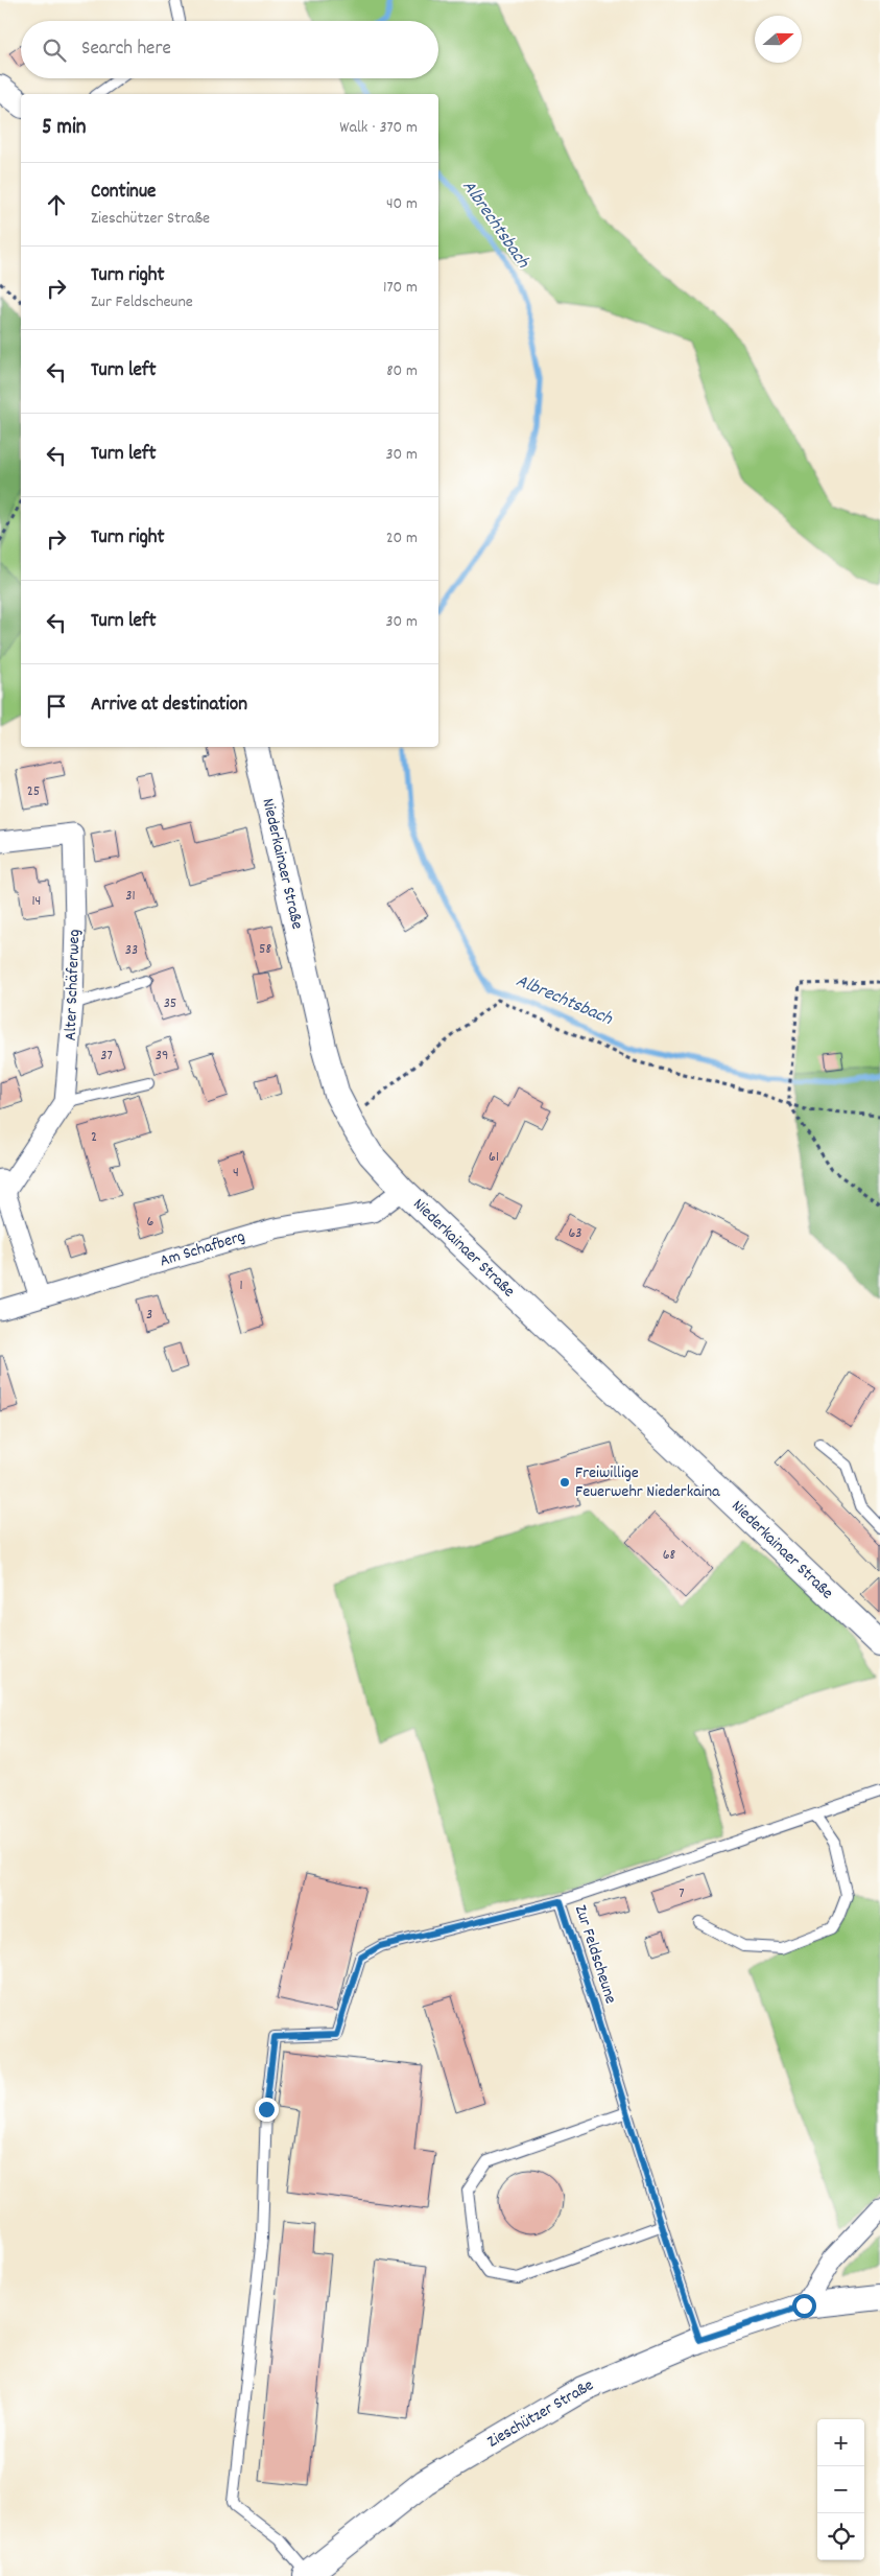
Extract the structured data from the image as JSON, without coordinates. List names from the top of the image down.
{
  "streets": {
    "street": [
      "Niederkainaer Straße",
      "Alter Schäferweg",
      "Am Schafberg",
      "Zieschützer Straße"
    ],
    "lane": ["Zur Feldscheune"]
  },
  "crossings": [
    ["Niederkainaer Straße", "Am Schafberg"],
    ["Alter Schäferweg", "Am Schafberg"],
    ["Zur Feldscheune", "Zieschützer Straße"]
  ],
  "water": ["Albrechtsbach"],
  "places": ["Freiwillige Feuerwehr Niederkaina"],
  "house_numbers": [
    "25",
    "31",
    "14",
    "58",
    "33",
    "35",
    "37",
    "39",
    "2",
    "61",
    "4",
    "6",
    "63",
    "1",
    "3",
    "68",
    "7"
  ],
  "north": "right",
  "page": {
    "search": "Search here",
    "heading": ["5 min", "Walk · 370 m"],
    "list": [
      ["Continue", "Zieschützer Straße", "40 m"],
      ["Turn right", "Zur Feldscheune", "170 m"],
      ["Turn left", "80 m"],
      ["Turn left", "30 m"],
      ["Turn right", "20 m"],
      ["Turn left", "30 m"],
      "Arrive at destination"
    ],
    "map_buttons": ["+", "−"]
  }
}
